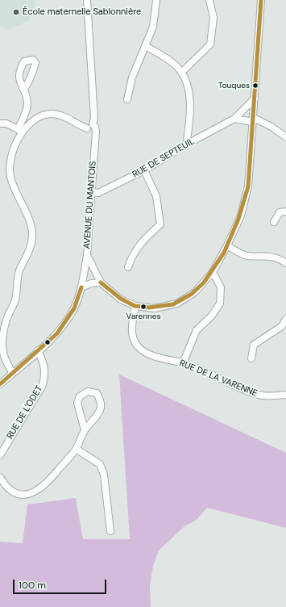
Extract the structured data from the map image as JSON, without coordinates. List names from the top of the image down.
{
  "streets": {
    "street": [
      "RUE DE SEPTEUIL",
      "AVENUE DU MANTOIS",
      "RUE DE LA VARENNE",
      "RUE DE L'ODET"
    ]
  },
  "crossings": [
    ["RUE DE SEPTEUIL", "AVENUE DU MANTOIS"],
    ["AVENUE DU MANTOIS", "RUE DE LA VARENNE"]
  ],
  "places": ["École maternelle Sablonnière", "Touques", "Varennes"],
  "scale_bar": "100 m"
}
